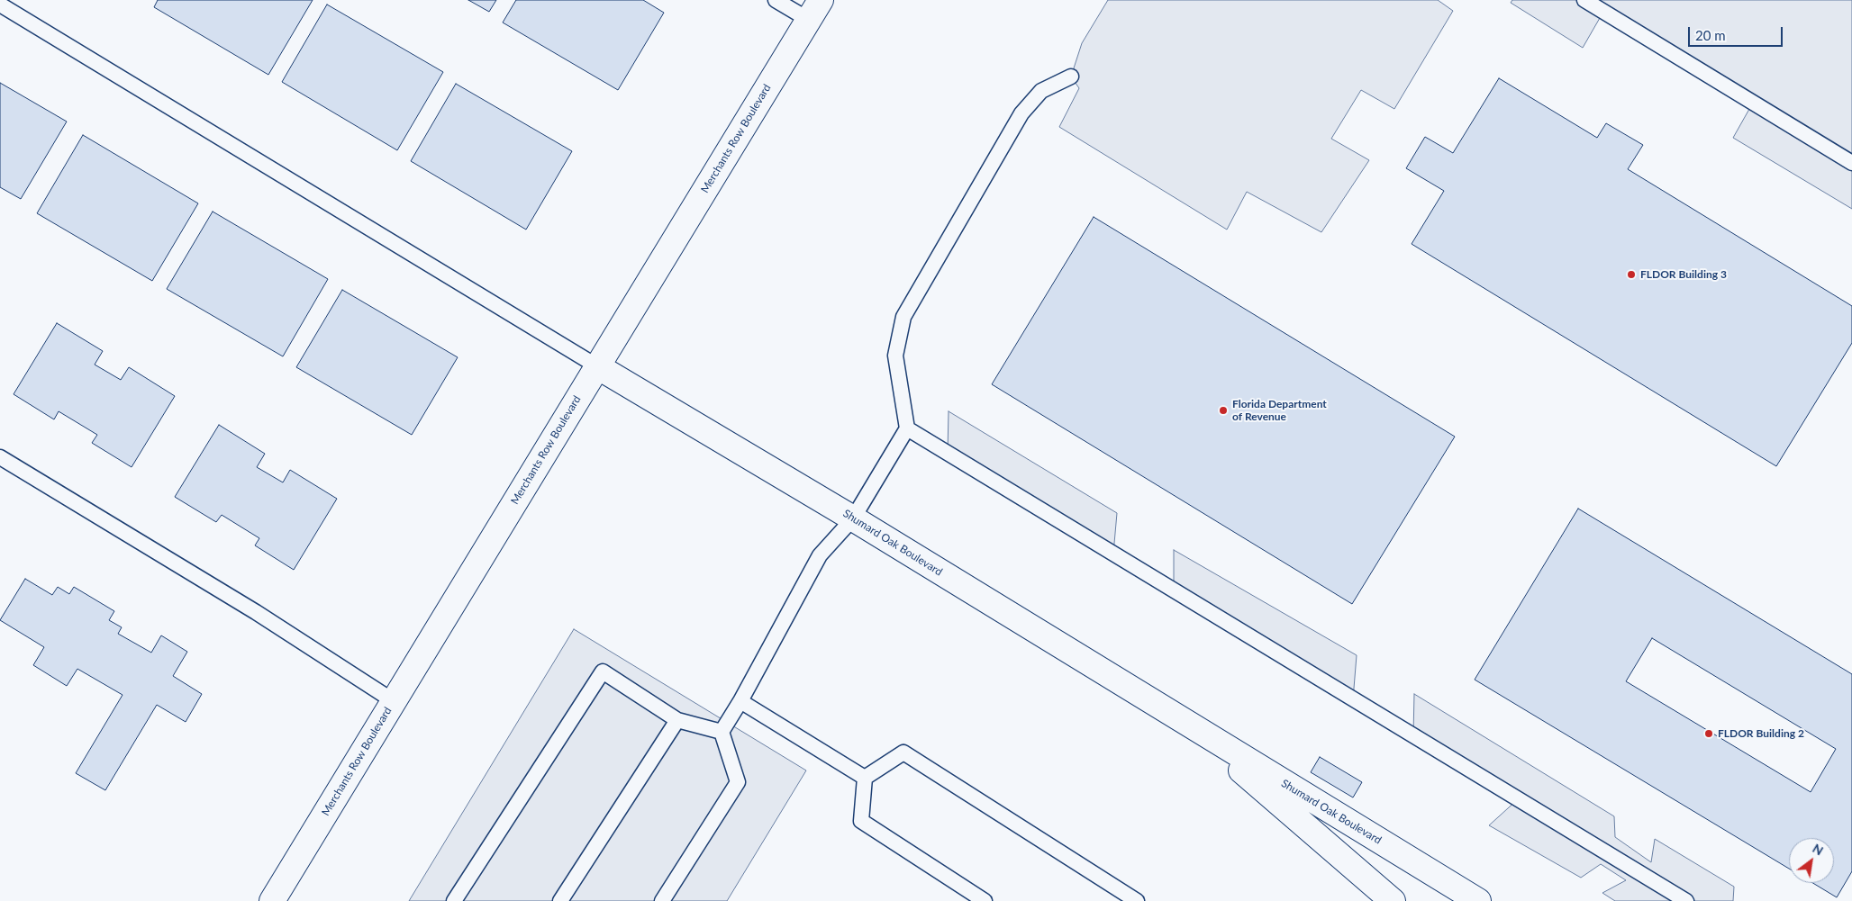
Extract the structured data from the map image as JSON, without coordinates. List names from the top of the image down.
{
  "streets": {
    "street": ["Merchants Row Boulevard", "Shumard Oak Boulevard"]
  },
  "crossings": [
    ["Merchants Row Boulevard", "Shumard Oak Boulevard"]
  ],
  "places": ["FLDOR Building 3", "Florida Department of Revenue", "FLDOR Building 2"],
  "scale_bar": "20 m",
  "north": "top right"
}
